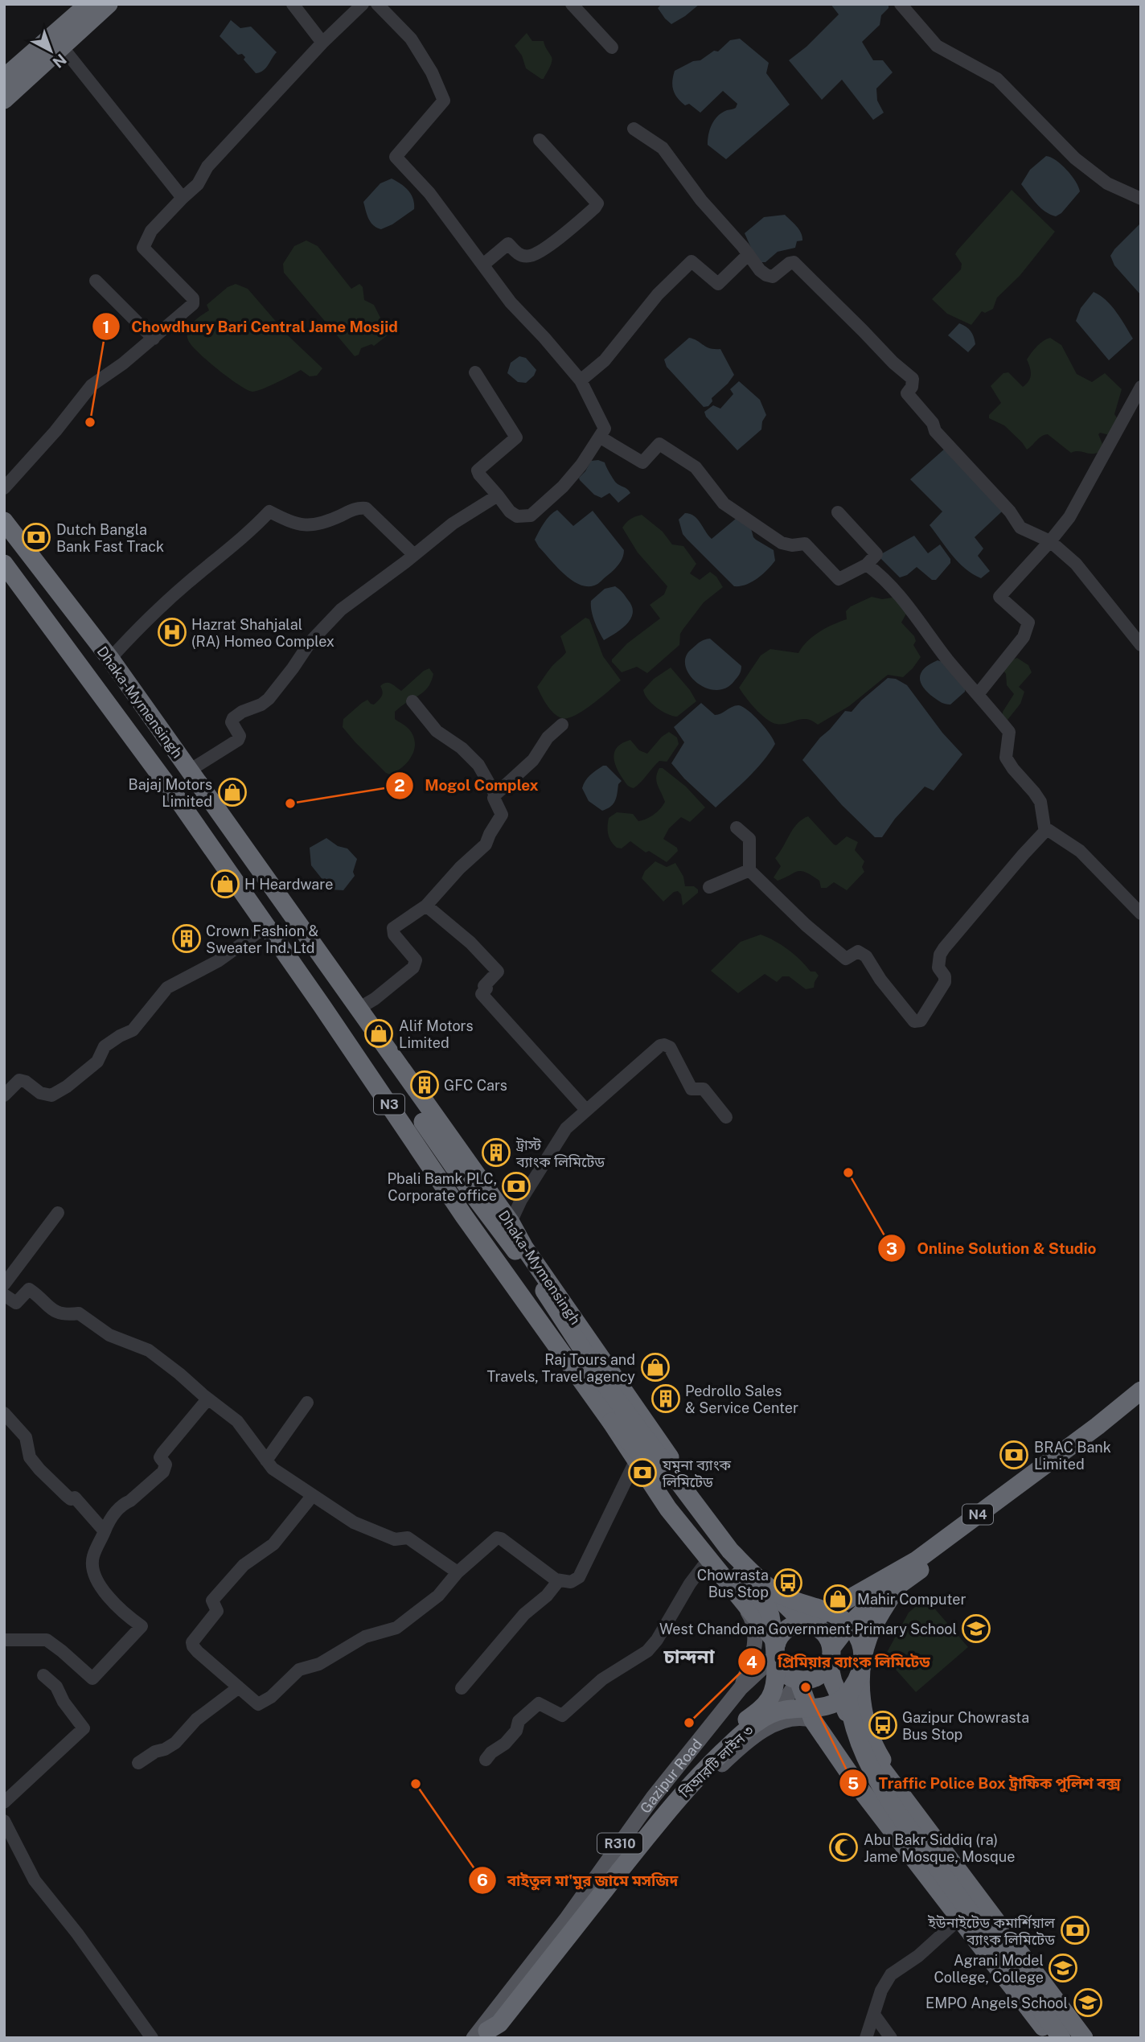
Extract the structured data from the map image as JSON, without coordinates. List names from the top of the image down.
{
  "streets": {
    "highway": [
      "Dhaka-Mymensingh",
      "N3",
      "N4",
      "বিআরটি লাইন ৩"
    ],
    "main road": ["Gazipur Road", "R310"]
  },
  "crossings": [
    ["Dhaka-Mymensingh", "N3"],
    ["Dhaka-Mymensingh", "N4"],
    ["Dhaka-Mymensingh", "বিআরটি লাইন ৩"],
    ["Dhaka-Mymensingh", "Gazipur Road"],
    ["N3", "N4"],
    ["N3", "Gazipur Road"],
    ["N4", "Gazipur Road"],
    ["বিআরটি লাইন ৩", "Gazipur Road"]
  ],
  "districts": ["চান্দনা"],
  "places": {
    "other": [
      "Chowdhury Bari Central Jame Mosjid",
      "Mogol Complex",
      "Online Solution & Studio",
      "Traffic Police Box ট্রাফিক পুলিশ বক্স",
      "প্রিমিয়ার ব্যাংক লিমিটেড",
      "বাইতুল মা'মুর জামে মসজিদ"
    ],
    "bank": [
      "Dutch Bangla Bank Fast Track",
      "Pbali Bamk PLC, Corporate office",
      "BRAC Bank Limited",
      "যমুনা ব্যাংক লিমিটেড",
      "ইউনাইটেড কমার্শিয়াল ব্যাংক লিমিটেড"
    ],
    "hospital": ["Hazrat Shahjalal (RA) Homeo Complex"],
    "shop": [
      "Bajaj Motors Limited",
      "H Heardware",
      "Alif Motors Limited",
      "Raj Tours and Travels, Travel agency",
      "Mahir Computer"
    ],
    "building": [
      "Crown Fashion & Sweater Ind. Ltd",
      "GFC Cars",
      "ট্রাস্ট ব্যাংক লিমিটেড",
      "Pedrollo Sales & Service Center"
    ],
    "bus stop": ["Chowrasta Bus Stop", "Gazipur Chowrasta Bus Stop"],
    "school or university": ["West Chandona Government Primary School", "Agrani Model College, College", "EMPO Angels School"],
    "mosque": ["Abu Bakr Siddiq (ra) Jame Mosque, Mosque"]
  },
  "north": "bottom right"
}
